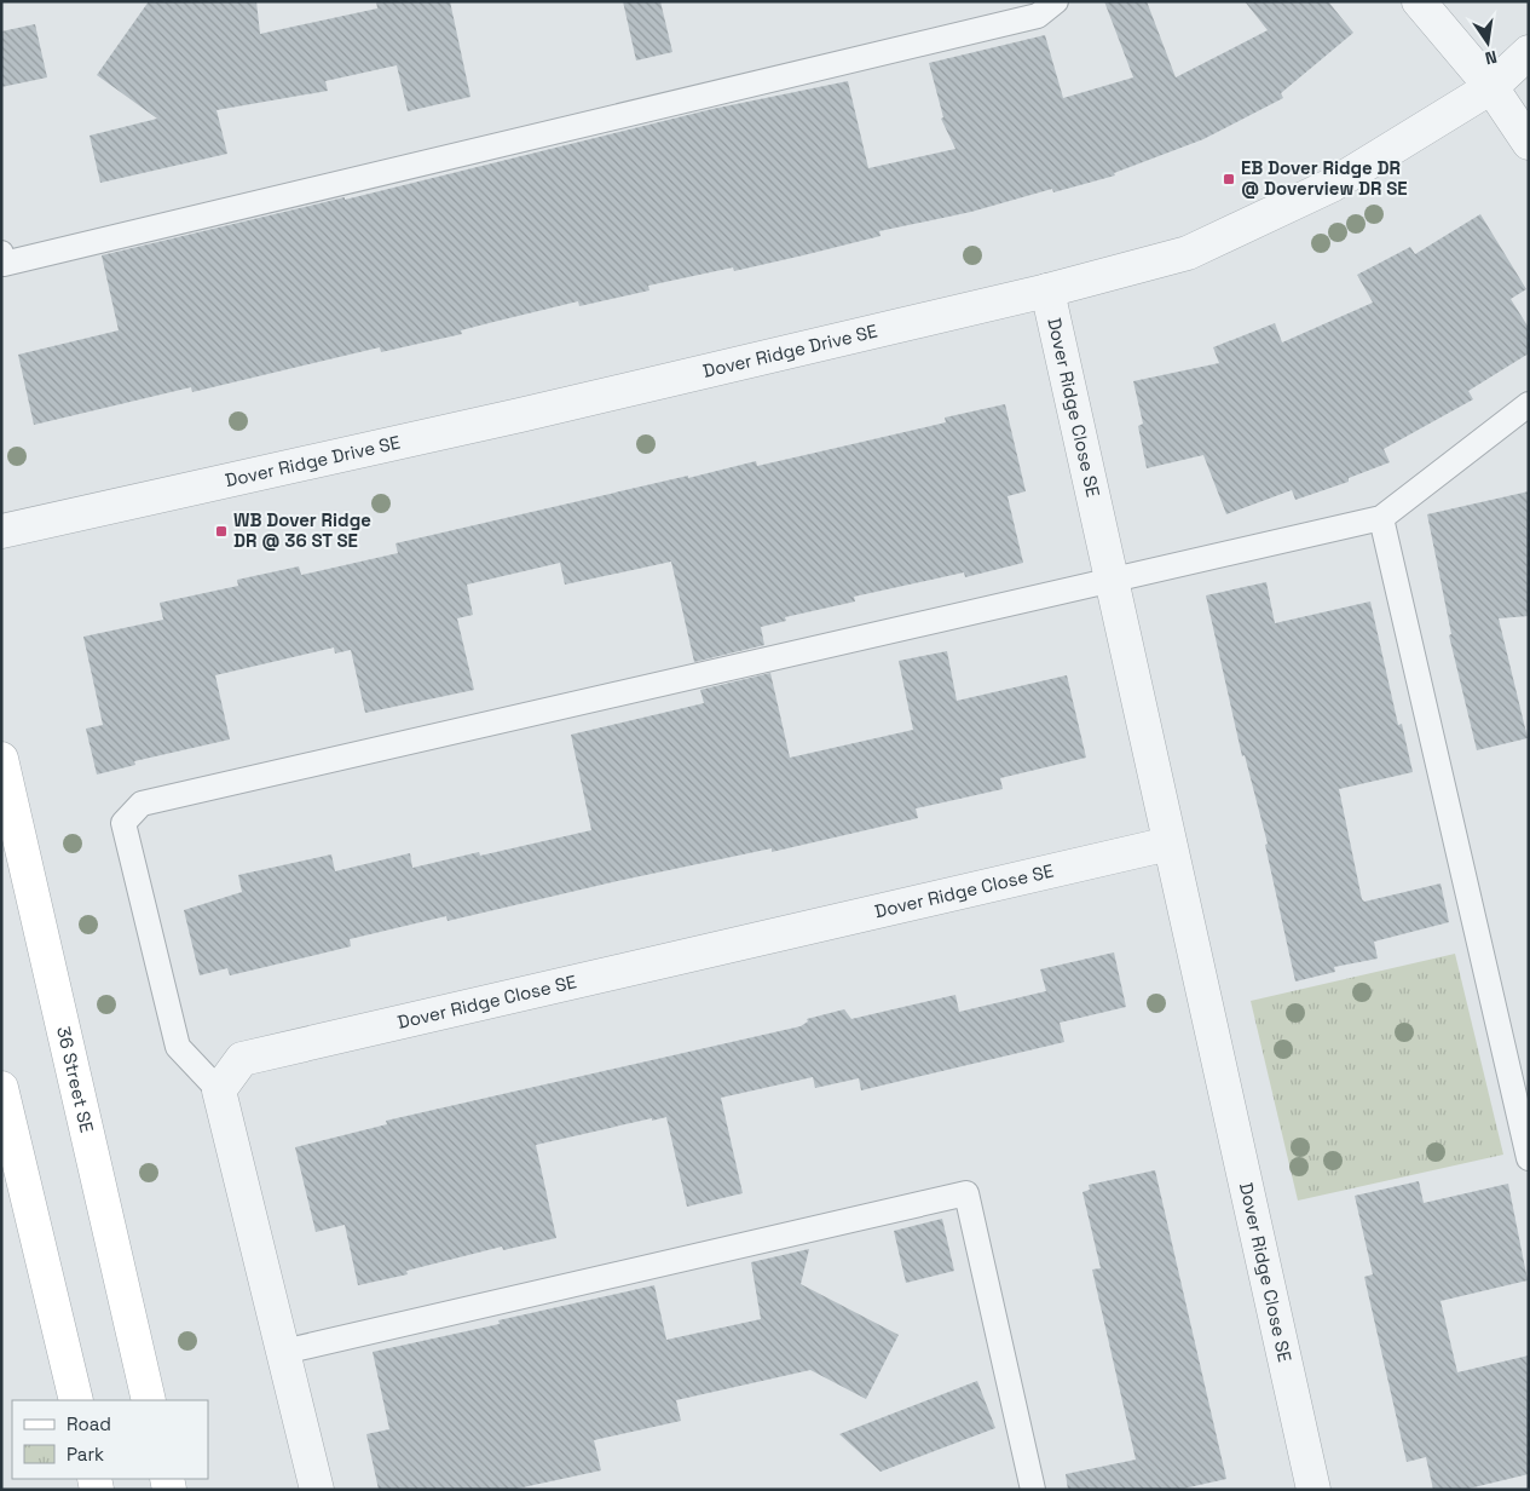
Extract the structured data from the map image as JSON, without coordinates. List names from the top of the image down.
{
  "streets": {
    "main road": ["36 Street SE"],
    "street": ["Dover Ridge Drive SE", "Dover Ridge Close SE"]
  },
  "crossings": [
    ["Dover Ridge Drive SE", "Dover Ridge Close SE"]
  ],
  "places": {
    "transit": ["EB Dover Ridge DR @ Doverview DR SE", "WB Dover Ridge DR @ 36 ST SE"]
  },
  "legend": ["Road", "Park"],
  "north": "bottom"
}
